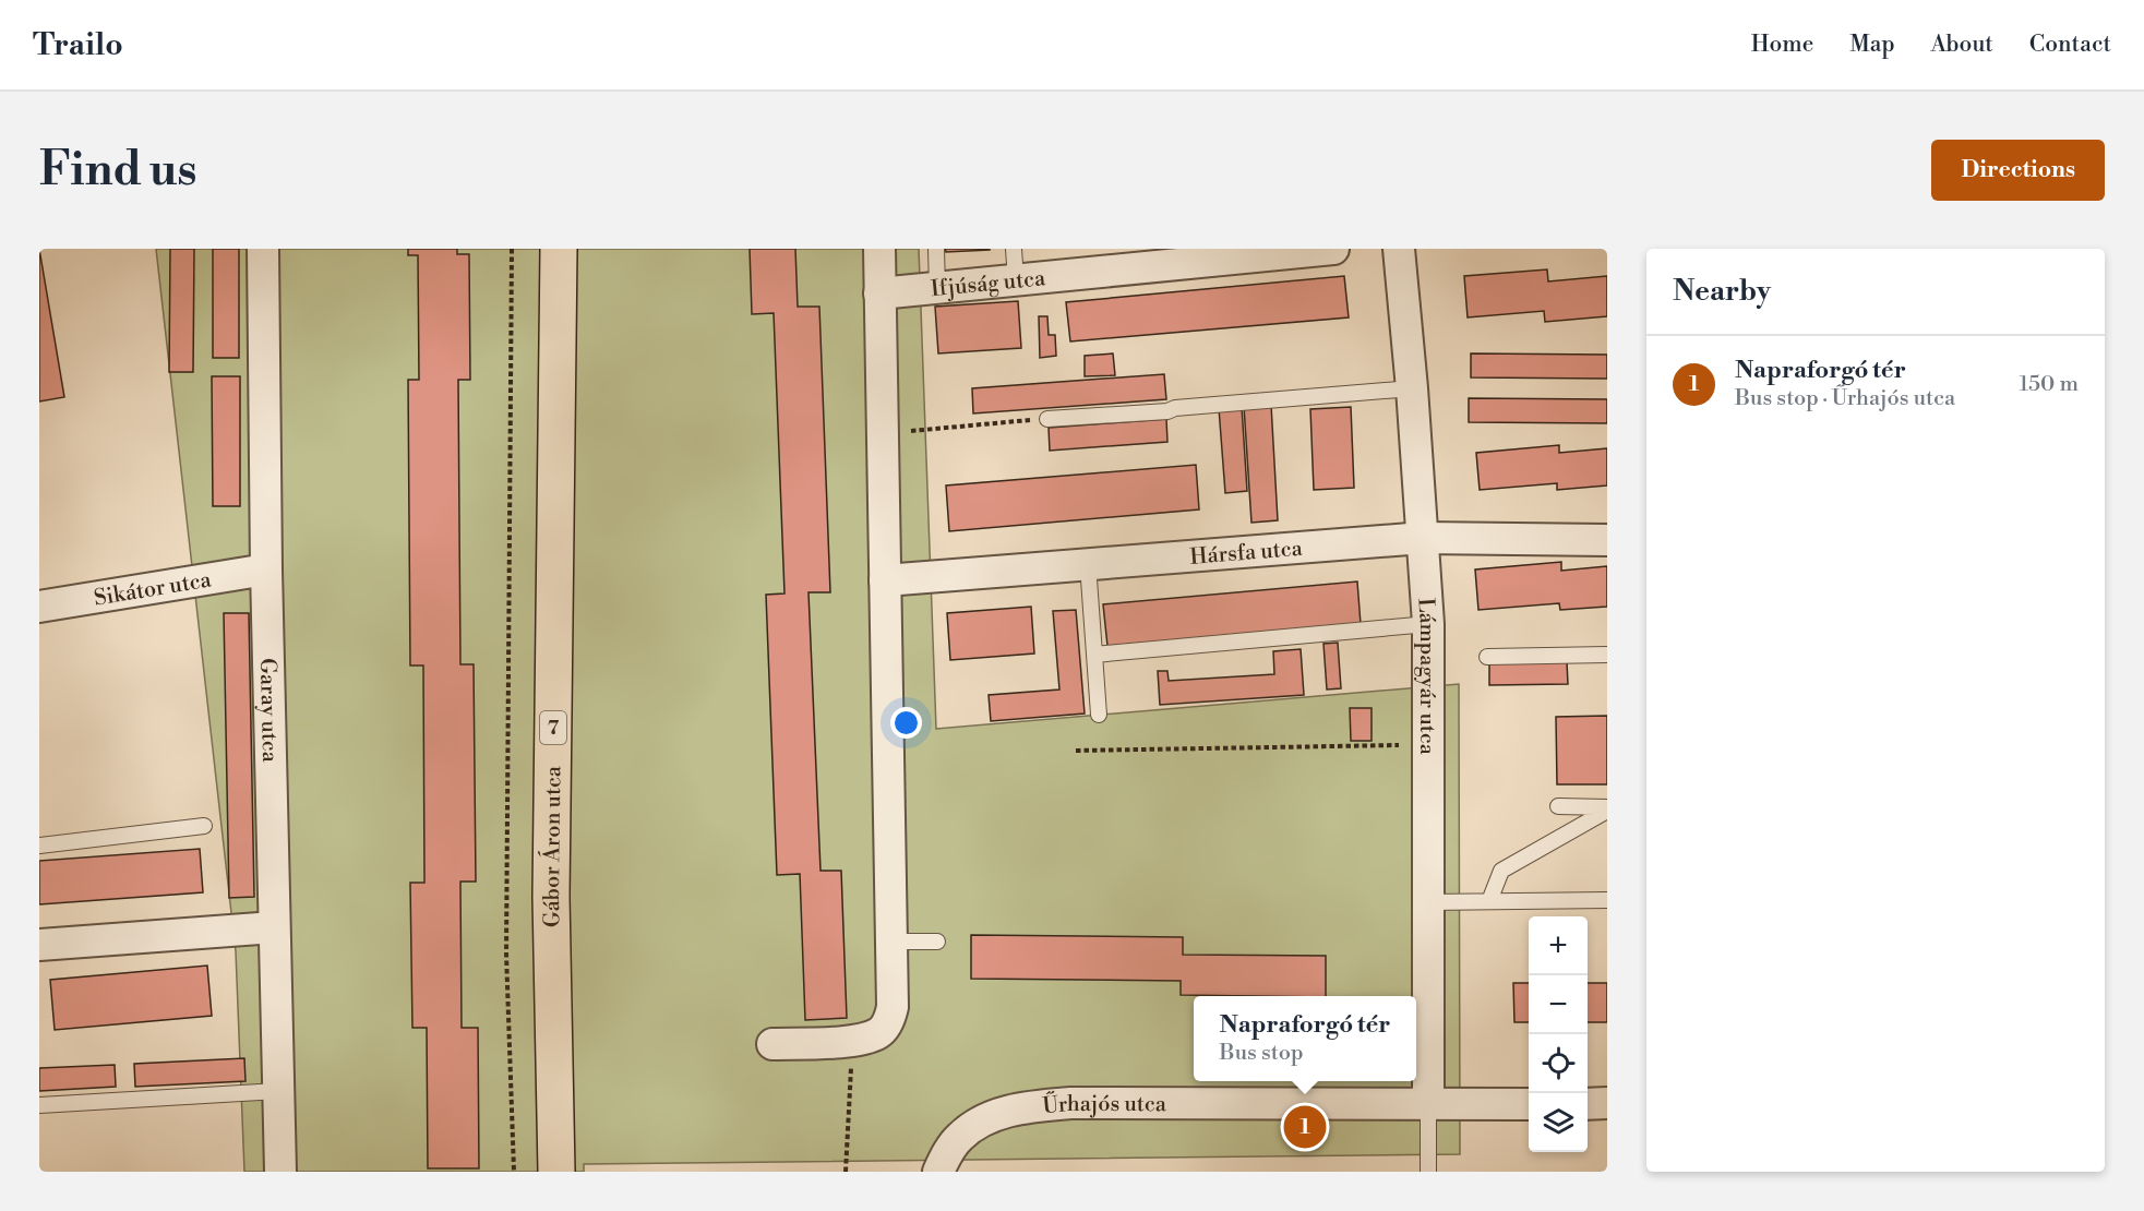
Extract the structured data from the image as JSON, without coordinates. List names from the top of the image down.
{
  "streets": {
    "main road": ["7", "Gábor Áron utca"],
    "street": [
      "Ifjúság utca",
      "Hársfa utca",
      "Sikátor utca",
      "Lámpagyár utca",
      "Garay utca",
      "Űrhajós utca"
    ]
  },
  "crossings": [
    ["Hársfa utca", "Lámpagyár utca"],
    ["Sikátor utca", "Garay utca"],
    ["Lámpagyár utca", "Űrhajós utca"]
  ],
  "page": {
    "header": "Trailo",
    "nav": [
      "Home",
      "Map",
      "About",
      "Contact"
    ],
    "buttons": "Directions",
    "title": "Find us",
    "heading": "Nearby",
    "list": [
      {
        "mark": "1",
        "name": "Napraforgó tér",
        "note": "Bus stop · Űrhajós utca",
        "value": "150 m"
      }
    ],
    "map_buttons": ["+", "−"],
    "popup": ["Napraforgó tér", "Bus stop"],
    "pins": "1"
  }
}
